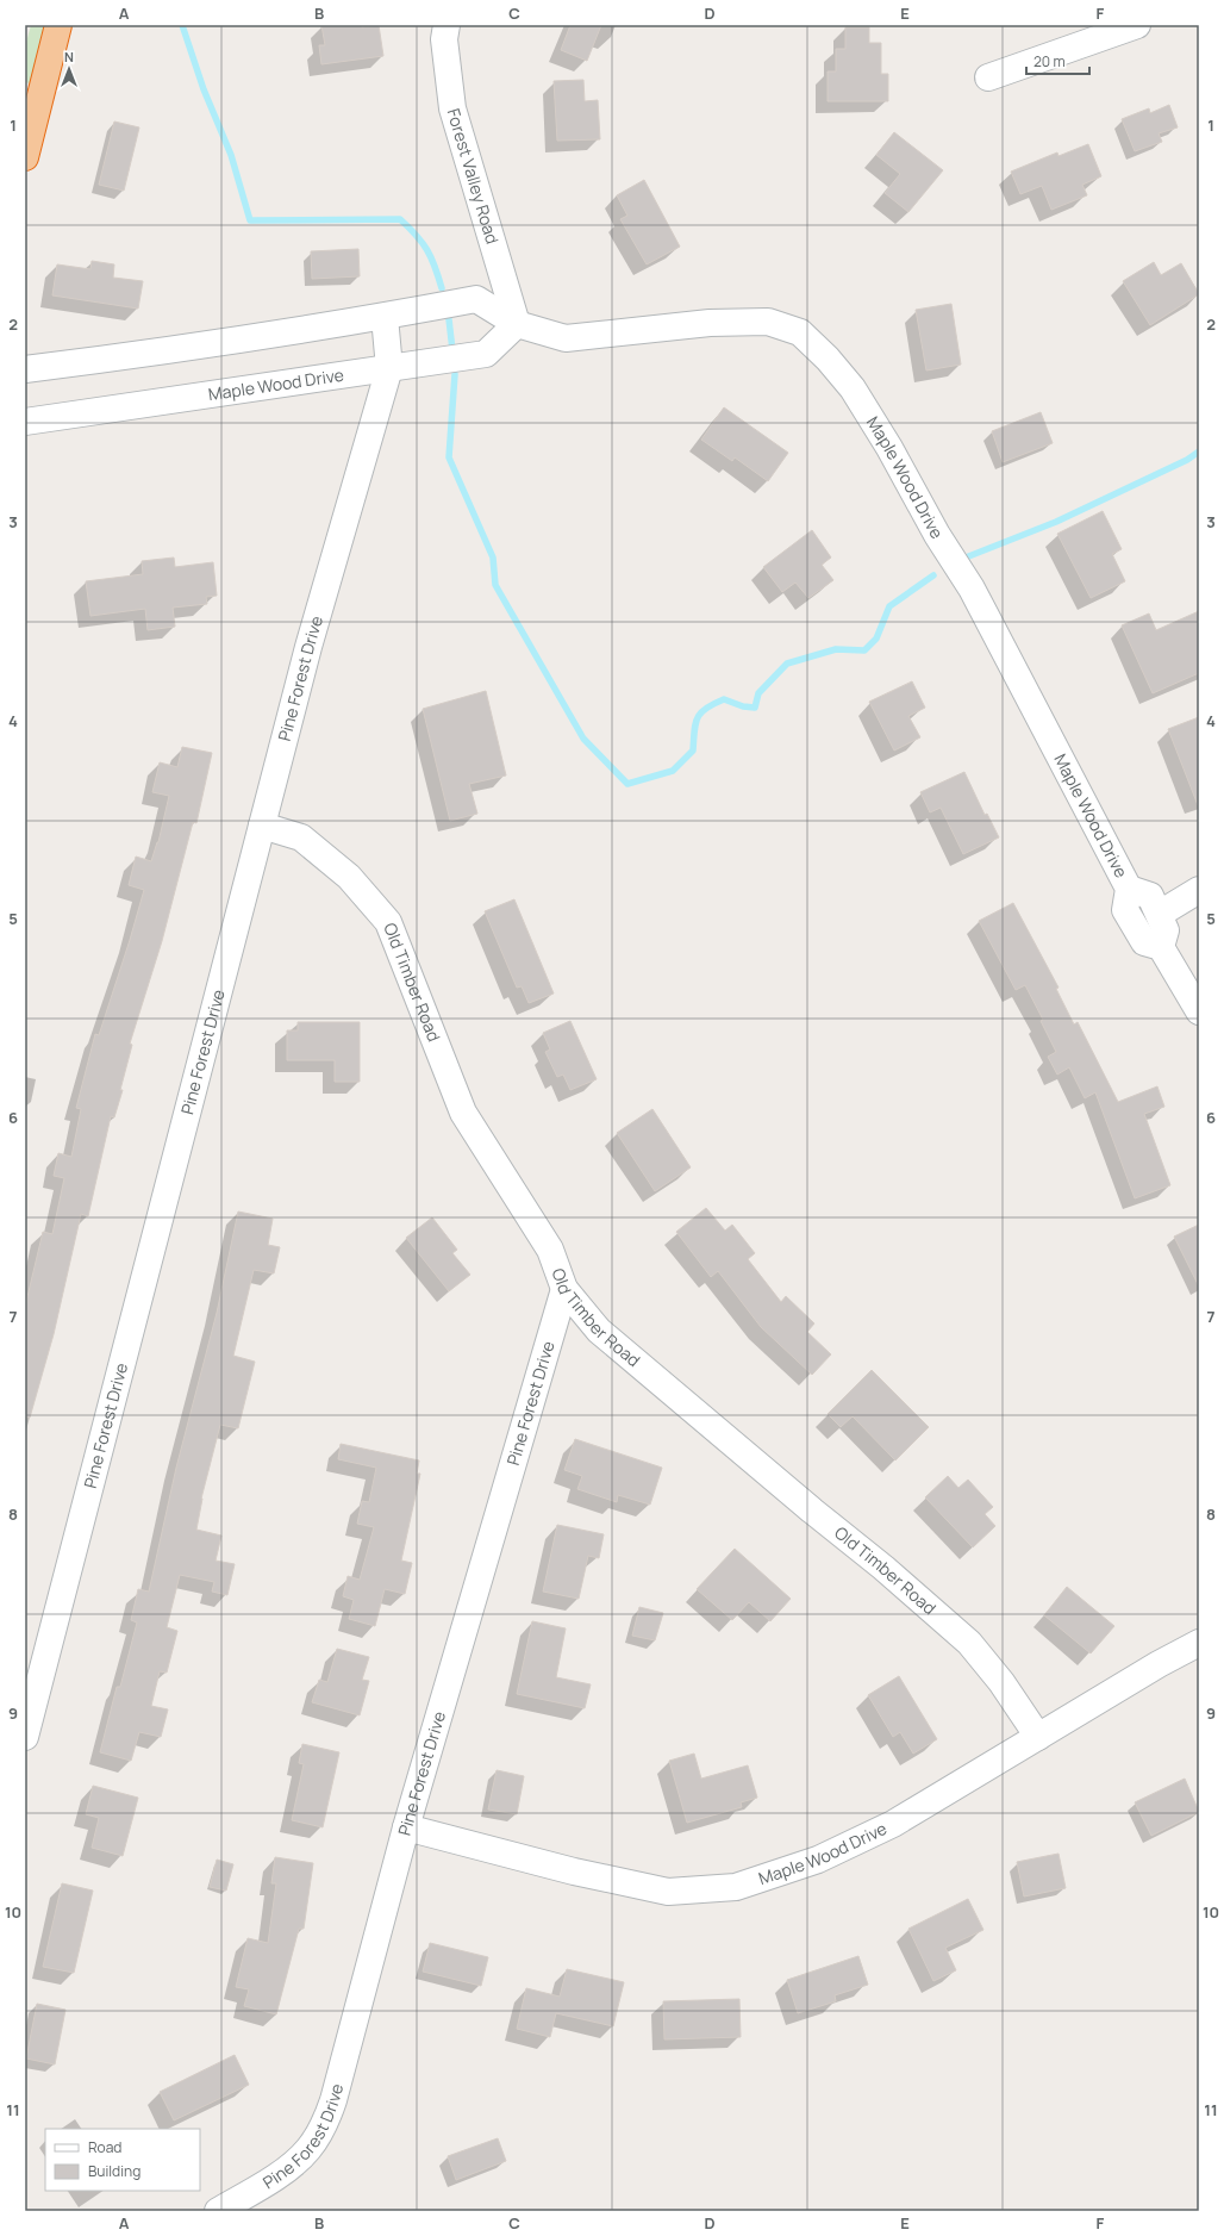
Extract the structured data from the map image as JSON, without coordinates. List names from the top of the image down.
{
  "streets": {
    "street": [
      "Forest Valley Road",
      "Maple Wood Drive",
      "Pine Forest Drive",
      "Old Timber Road"
    ]
  },
  "crossings": [
    ["Forest Valley Road", "Maple Wood Drive"],
    ["Maple Wood Drive", "Pine Forest Drive"],
    ["Maple Wood Drive", "Old Timber Road"],
    ["Pine Forest Drive", "Old Timber Road"]
  ],
  "legend": ["Road", "Building"],
  "scale_bar": "20 m",
  "north": "top",
  "grid": {
    "columns": [
      "A",
      "B",
      "C",
      "D",
      "E",
      "F"
    ],
    "rows": [
      "1",
      "2",
      "3",
      "4",
      "5",
      "6",
      "7",
      "8",
      "9",
      "10",
      "11"
    ]
  }
}
